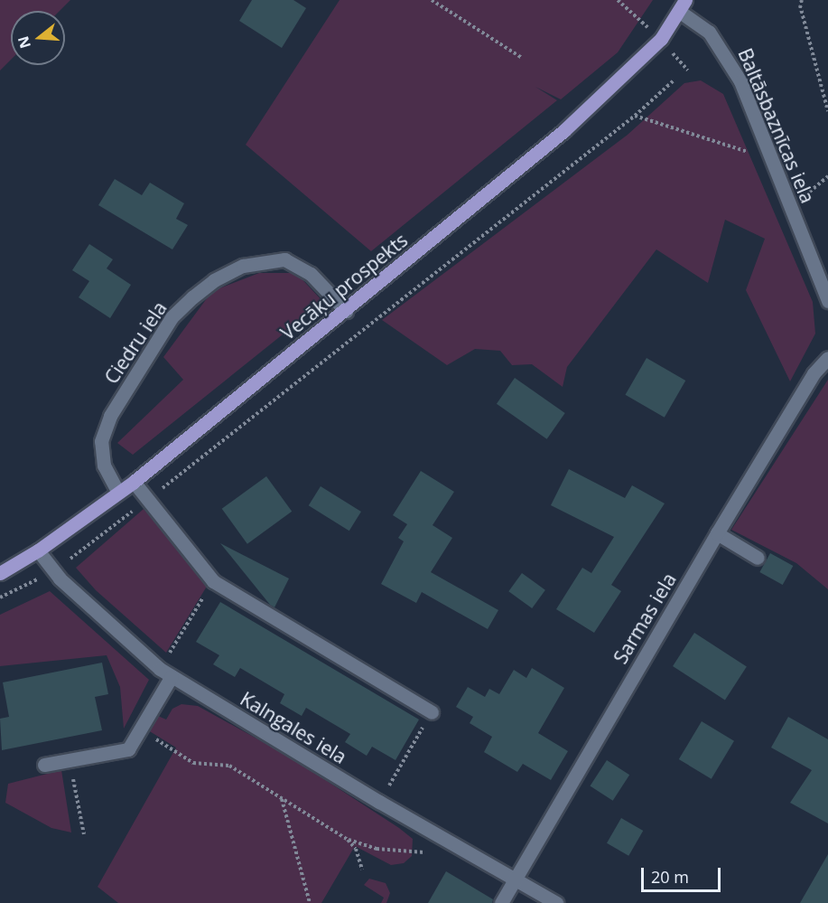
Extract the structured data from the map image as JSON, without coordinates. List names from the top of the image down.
{
  "streets": {
    "main road": ["Vecāķu prospekts"],
    "street": [
      "Baltāsbaznīcas iela",
      "Ciedru iela",
      "Sarmas iela",
      "Kalngales iela"
    ]
  },
  "crossings": [
    ["Baltāsbaznīcas iela", "Vecāķu prospekts"],
    ["Vecāķu prospekts", "Ciedru iela"],
    ["Vecāķu prospekts", "Kalngales iela"],
    ["Sarmas iela", "Kalngales iela"]
  ],
  "scale_bar": "20 m",
  "north": "left"
}
